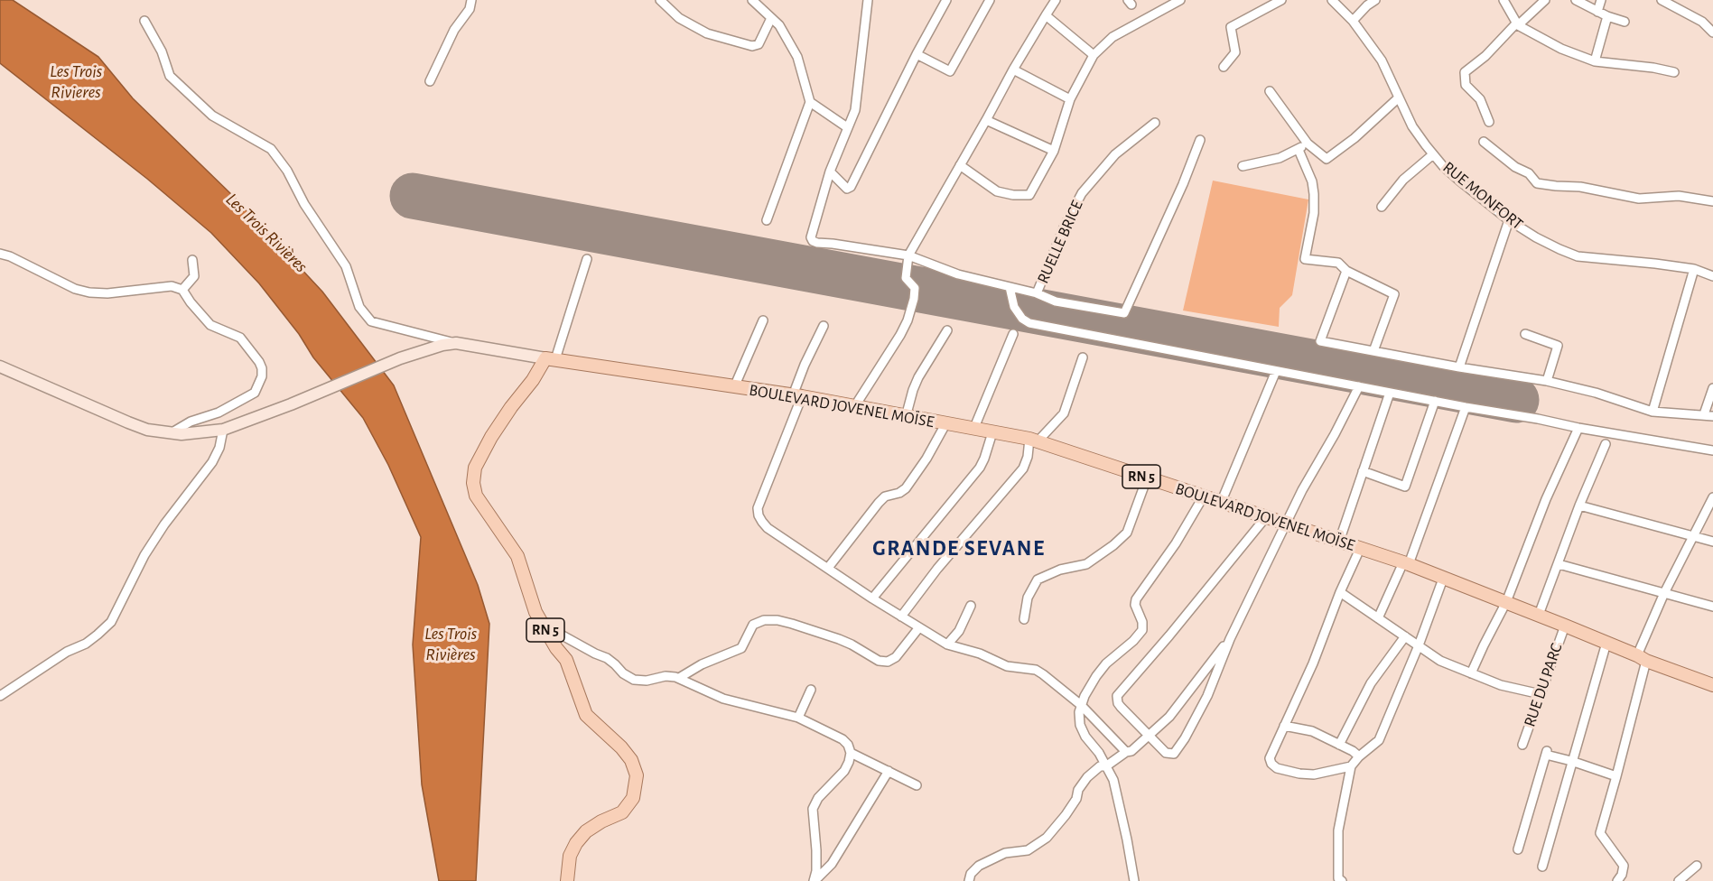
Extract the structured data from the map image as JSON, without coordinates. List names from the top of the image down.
{
  "streets": {
    "main road": ["BOULEVARD JOVENEL MOÏSE", "RN 5"],
    "street": ["RUE MONFORT", "RUELLE BRICE", "RUE DU PARC"]
  },
  "crossings": [
    ["BOULEVARD JOVENEL MOÏSE", "RN 5"],
    ["BOULEVARD JOVENEL MOÏSE", "RUE DU PARC"]
  ],
  "districts": ["GRANDE SEVANE"],
  "water": ["Les Trois Rivieres", "Les Trois Rivières"]
}
